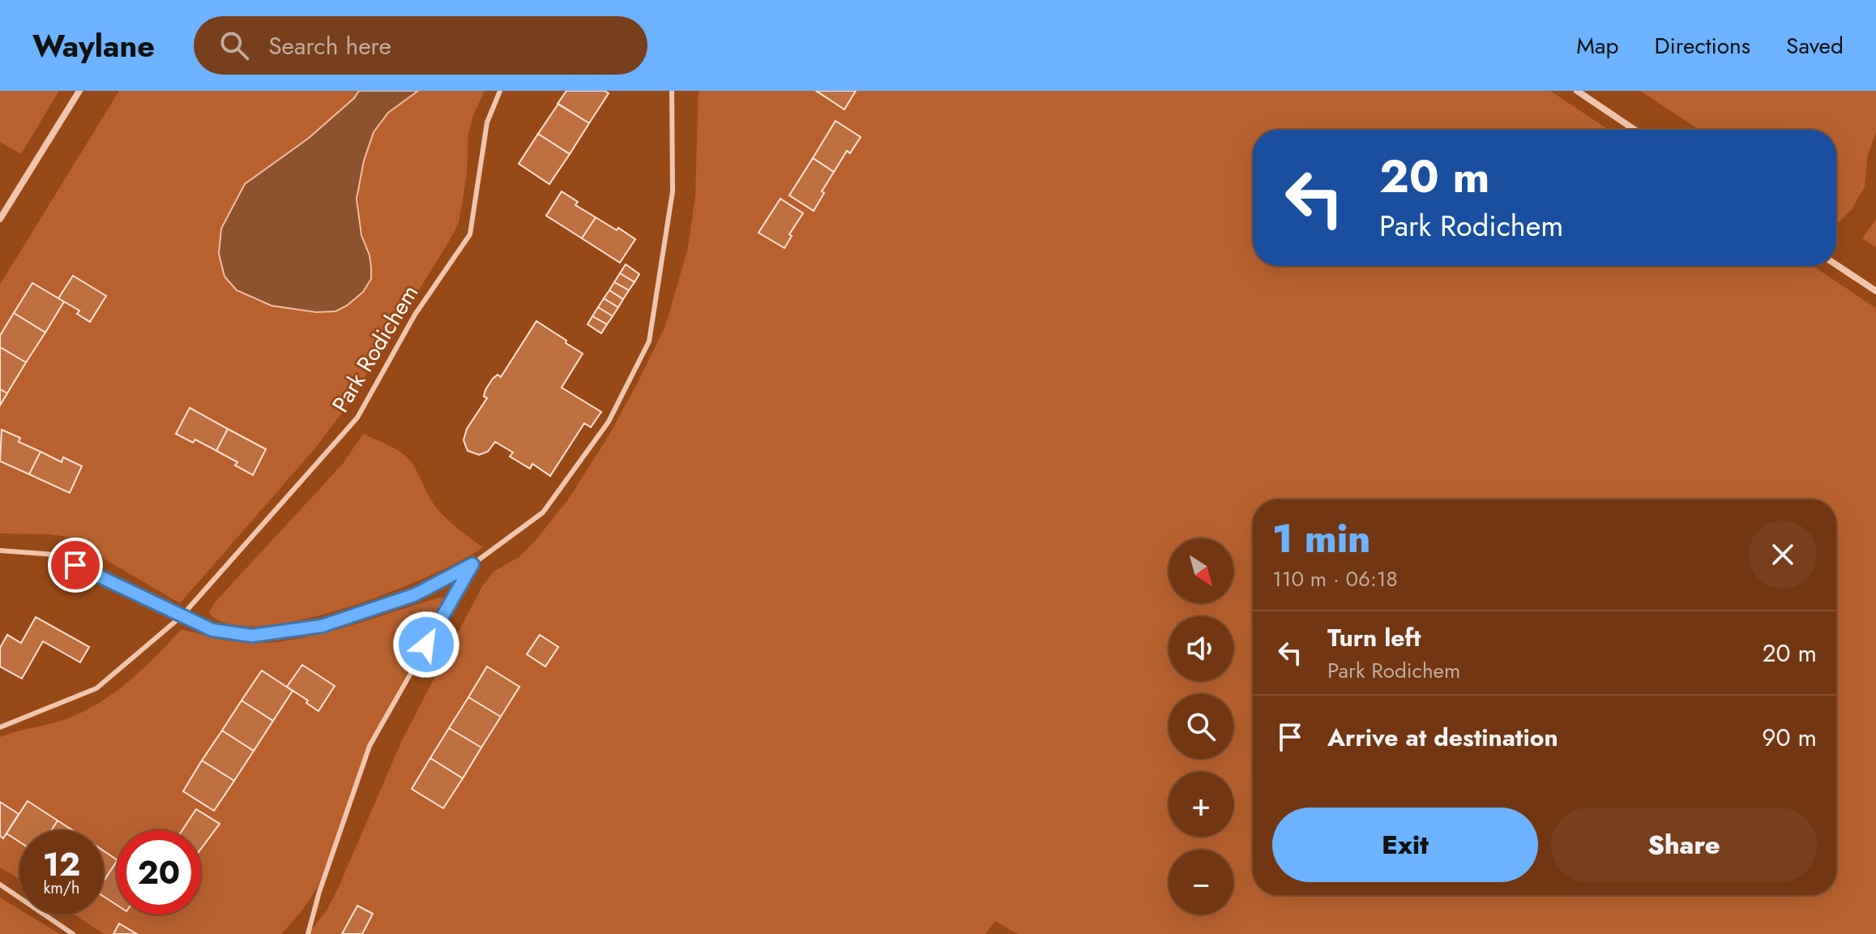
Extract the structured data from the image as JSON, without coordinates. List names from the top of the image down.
{
  "streets": {
    "lane": ["Park Rodichem"]
  },
  "north": "bottom right",
  "page": {
    "header": "Waylane",
    "search": "Search here",
    "nav": ["Map", "Directions", "Saved"],
    "turn": ["20 m", "Park Rodichem"],
    "heading": ["1 min", "110 m · 06:18"],
    "map_buttons": ["+", "−"],
    "list": [
      {
        "name": "Turn left",
        "note": "Park Rodichem",
        "value": "20 m"
      },
      {
        "name": "Arrive at destination",
        "value": "90 m"
      }
    ],
    "buttons": ["Exit", "Share"],
    "speed": "12 km/h",
    "limit": "20"
  }
}
